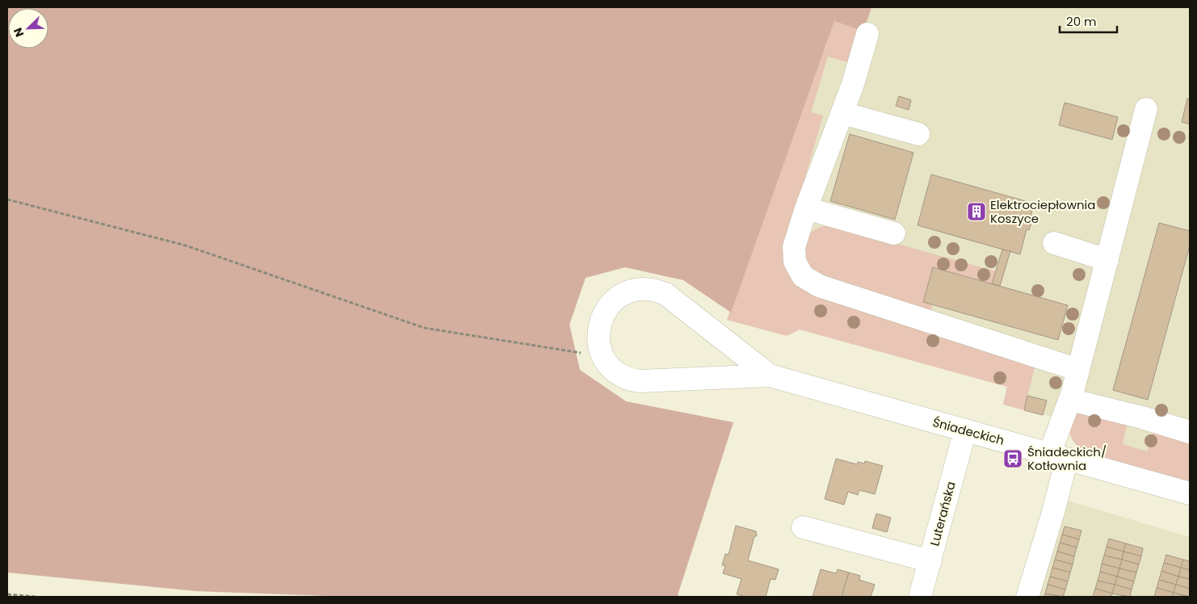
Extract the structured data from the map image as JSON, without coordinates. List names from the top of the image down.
{
  "streets": {
    "street": ["Śniadeckich", "Luterańska"]
  },
  "crossings": [
    ["Śniadeckich", "Luterańska"]
  ],
  "places": {
    "building": ["Elektrociepłownia Koszyce"],
    "bus stop": ["Śniadeckich/ Kotłownia"]
  },
  "scale_bar": "20 m",
  "north": "bottom left"
}
